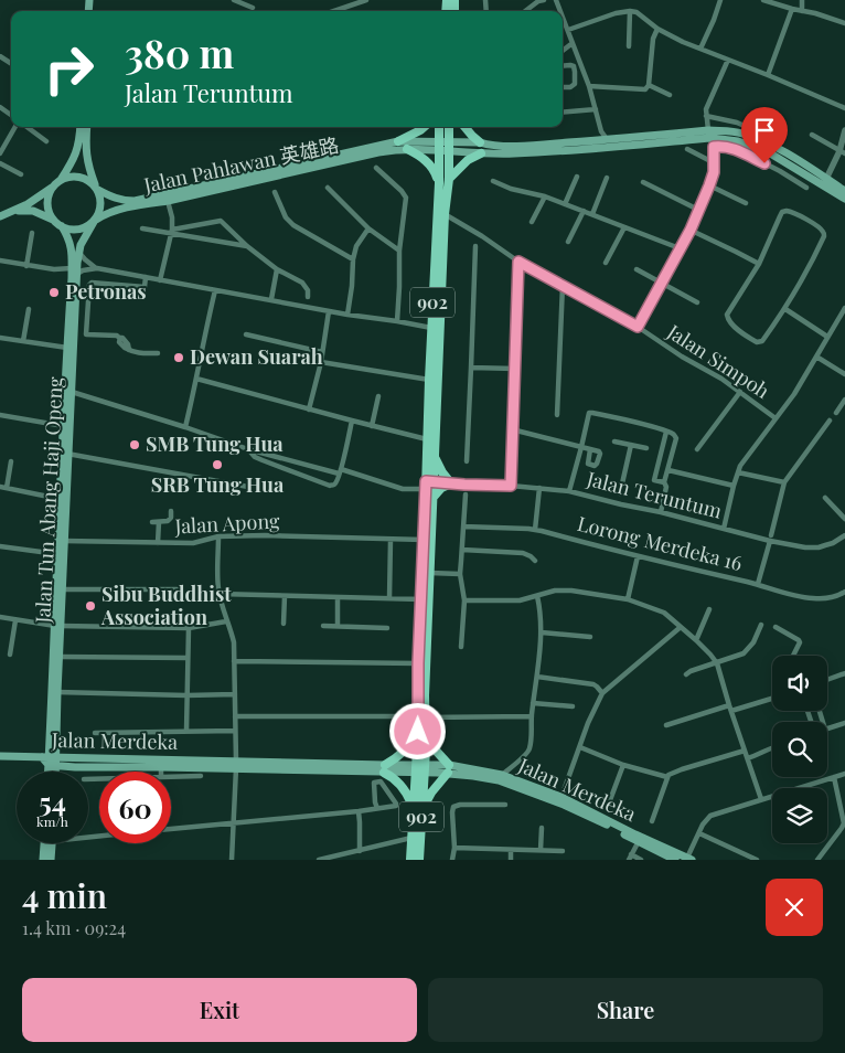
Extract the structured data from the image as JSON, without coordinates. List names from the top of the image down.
{
  "streets": {
    "main road": [
      "Jalan Pahlawan 英雄路",
      "902",
      "Jalan Tun Abang Haji Openg",
      "Jalan Merdeka"
    ],
    "street": [
      "Jalan Simpoh",
      "Jalan Teruntum",
      "Jalan Apong",
      "Lorong Merdeka 16"
    ]
  },
  "crossings": [
    ["Jalan Pahlawan 英雄路", "902"],
    ["Jalan Pahlawan 英雄路", "Jalan Tun Abang Haji Openg"],
    ["902", "Jalan Simpoh"],
    ["902", "Jalan Teruntum"],
    ["902", "Jalan Apong"],
    ["902", "Jalan Merdeka"],
    ["Jalan Tun Abang Haji Openg", "Jalan Apong"],
    ["Jalan Tun Abang Haji Openg", "Jalan Merdeka"]
  ],
  "places": [
    "Petronas",
    "Dewan Suarah",
    "SMB Tung Hua",
    "SRB Tung Hua",
    "Sibu Buddhist Association"
  ],
  "page": {
    "turn": ["380 m", "Jalan Teruntum"],
    "speed": "54 km/h",
    "limit": "60",
    "heading": ["4 min", "1.4 km · 09:24"],
    "buttons": ["Exit", "Share"]
  }
}
